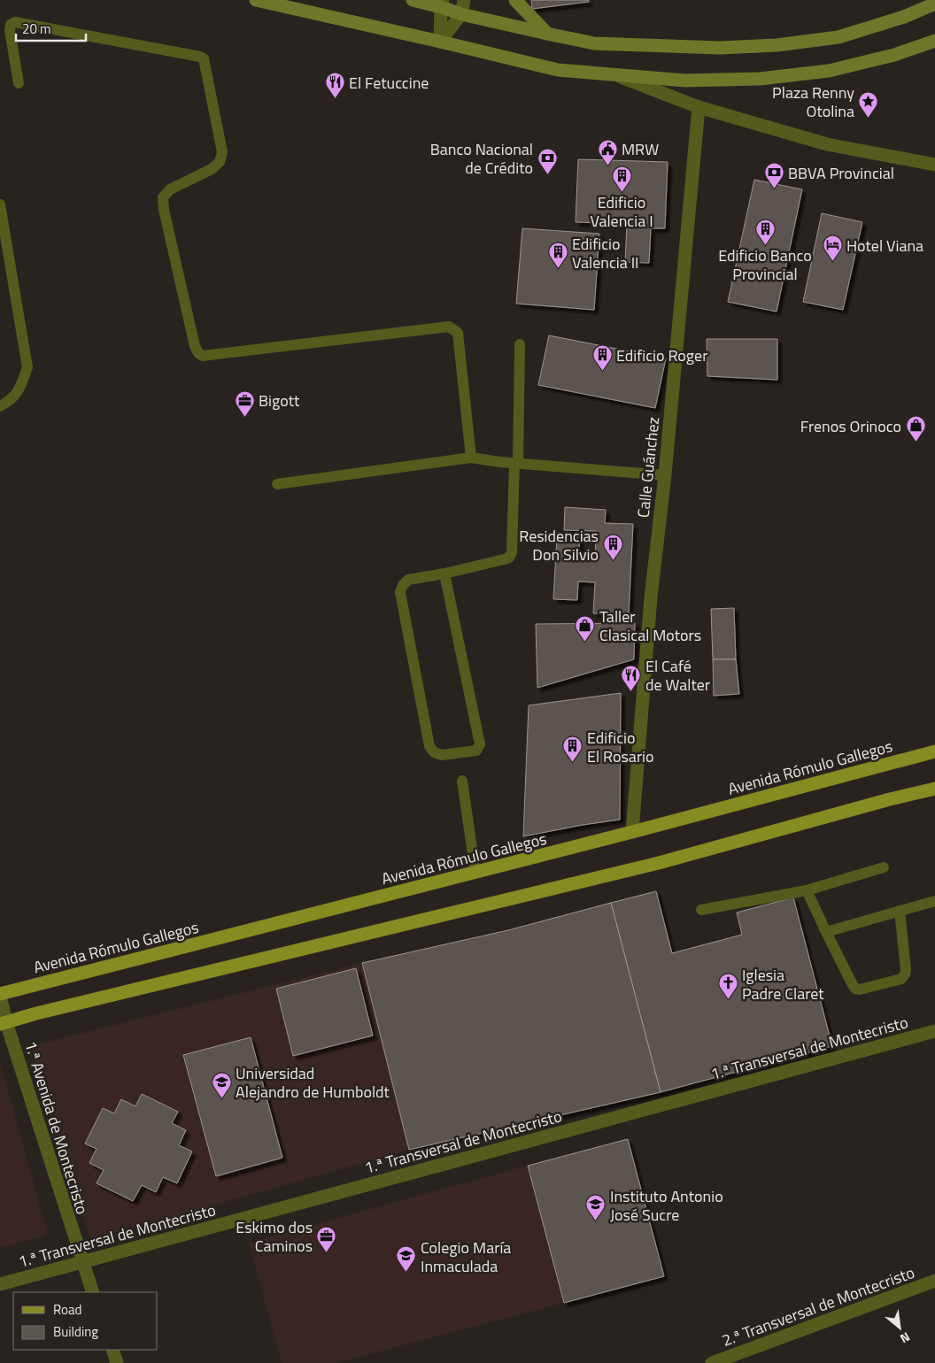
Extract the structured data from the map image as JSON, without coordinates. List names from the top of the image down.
{
  "streets": {
    "main road": ["Avenida Rómulo Gallegos"],
    "street": [
      "Calle Guánchez",
      "1.ª Transversal de Montecristo",
      "1.ª Avenida de Montecristo",
      "2.ª Transversal de Montecristo"
    ]
  },
  "crossings": [
    ["Calle Guánchez", "Avenida Rómulo Gallegos"],
    ["Avenida Rómulo Gallegos", "1.ª Avenida de Montecristo"],
    ["1.ª Transversal de Montecristo", "1.ª Avenida de Montecristo"]
  ],
  "places": {
    "restaurant": ["El Fetuccine", "El Café de Walter"],
    "place": ["Plaza Renny Otolina"],
    "public building": ["MRW"],
    "bank": ["Banco Nacional de Crédito", "BBVA Provincial"],
    "building": [
      "Edificio Valencia I",
      "Edificio Banco Provincial",
      "Edificio Valencia II",
      "Edificio Roger",
      "Residencias Don Silvio",
      "Edificio El Rosario"
    ],
    "hotel": ["Hotel Viana"],
    "office": ["Bigott", "Eskimo dos Caminos"],
    "shop": ["Frenos Orinoco", "Taller Clasical Motors"],
    "church": ["Iglesia Padre Claret"],
    "school or university": ["Universidad Alejandro de Humboldt", "Instituto Antonio José Sucre", "Colegio María Inmaculada"]
  },
  "legend": ["Road", "Building"],
  "scale_bar": "20 m",
  "north": "bottom right"
}
